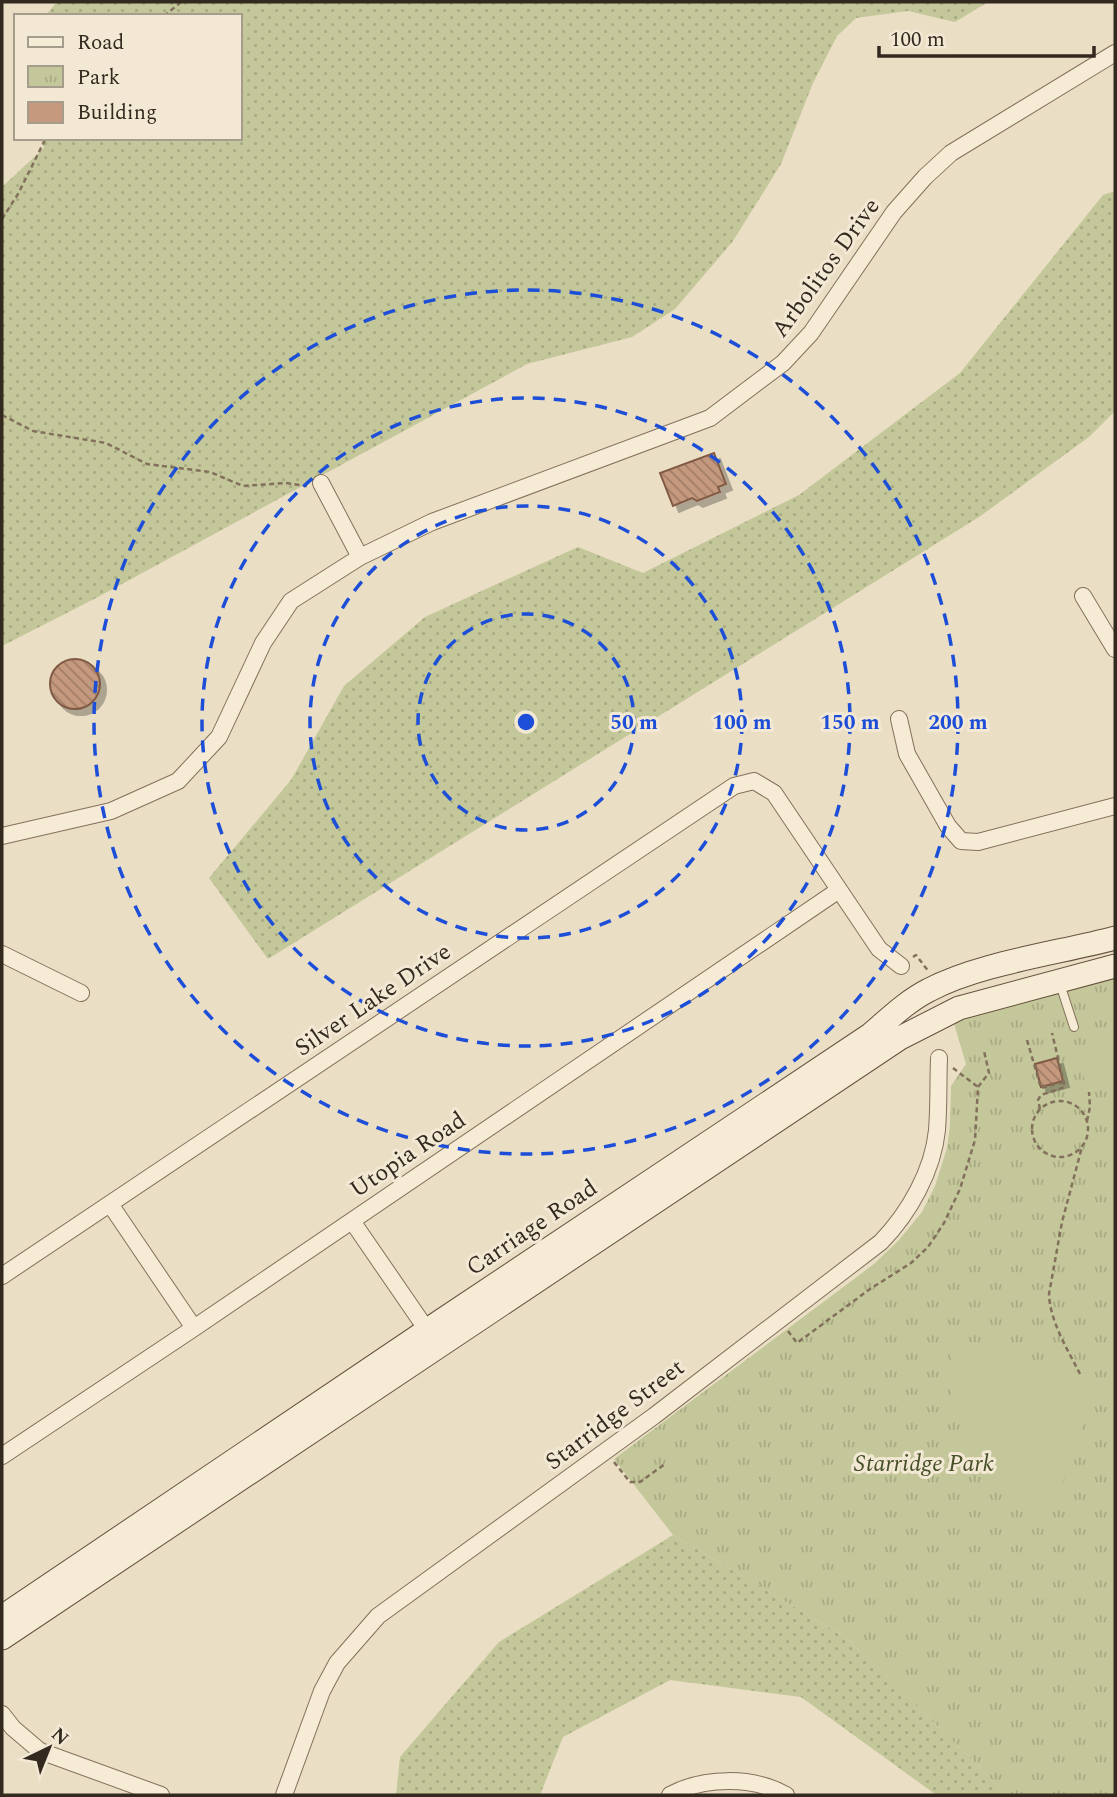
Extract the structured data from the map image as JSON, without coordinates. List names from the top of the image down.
{
  "streets": {
    "street": [
      "Arbolitos Drive",
      "Silver Lake Drive",
      "Utopia Road",
      "Carriage Road",
      "Starridge Street"
    ]
  },
  "crossings": [
    ["Silver Lake Drive", "Utopia Road"]
  ],
  "parks": ["Starridge Park"],
  "legend": ["Road", "Park", "Building"],
  "scale_bar": "100 m",
  "north": "top right",
  "rings": [
    "50 m",
    "100 m",
    "150 m",
    "200 m"
  ]
}
